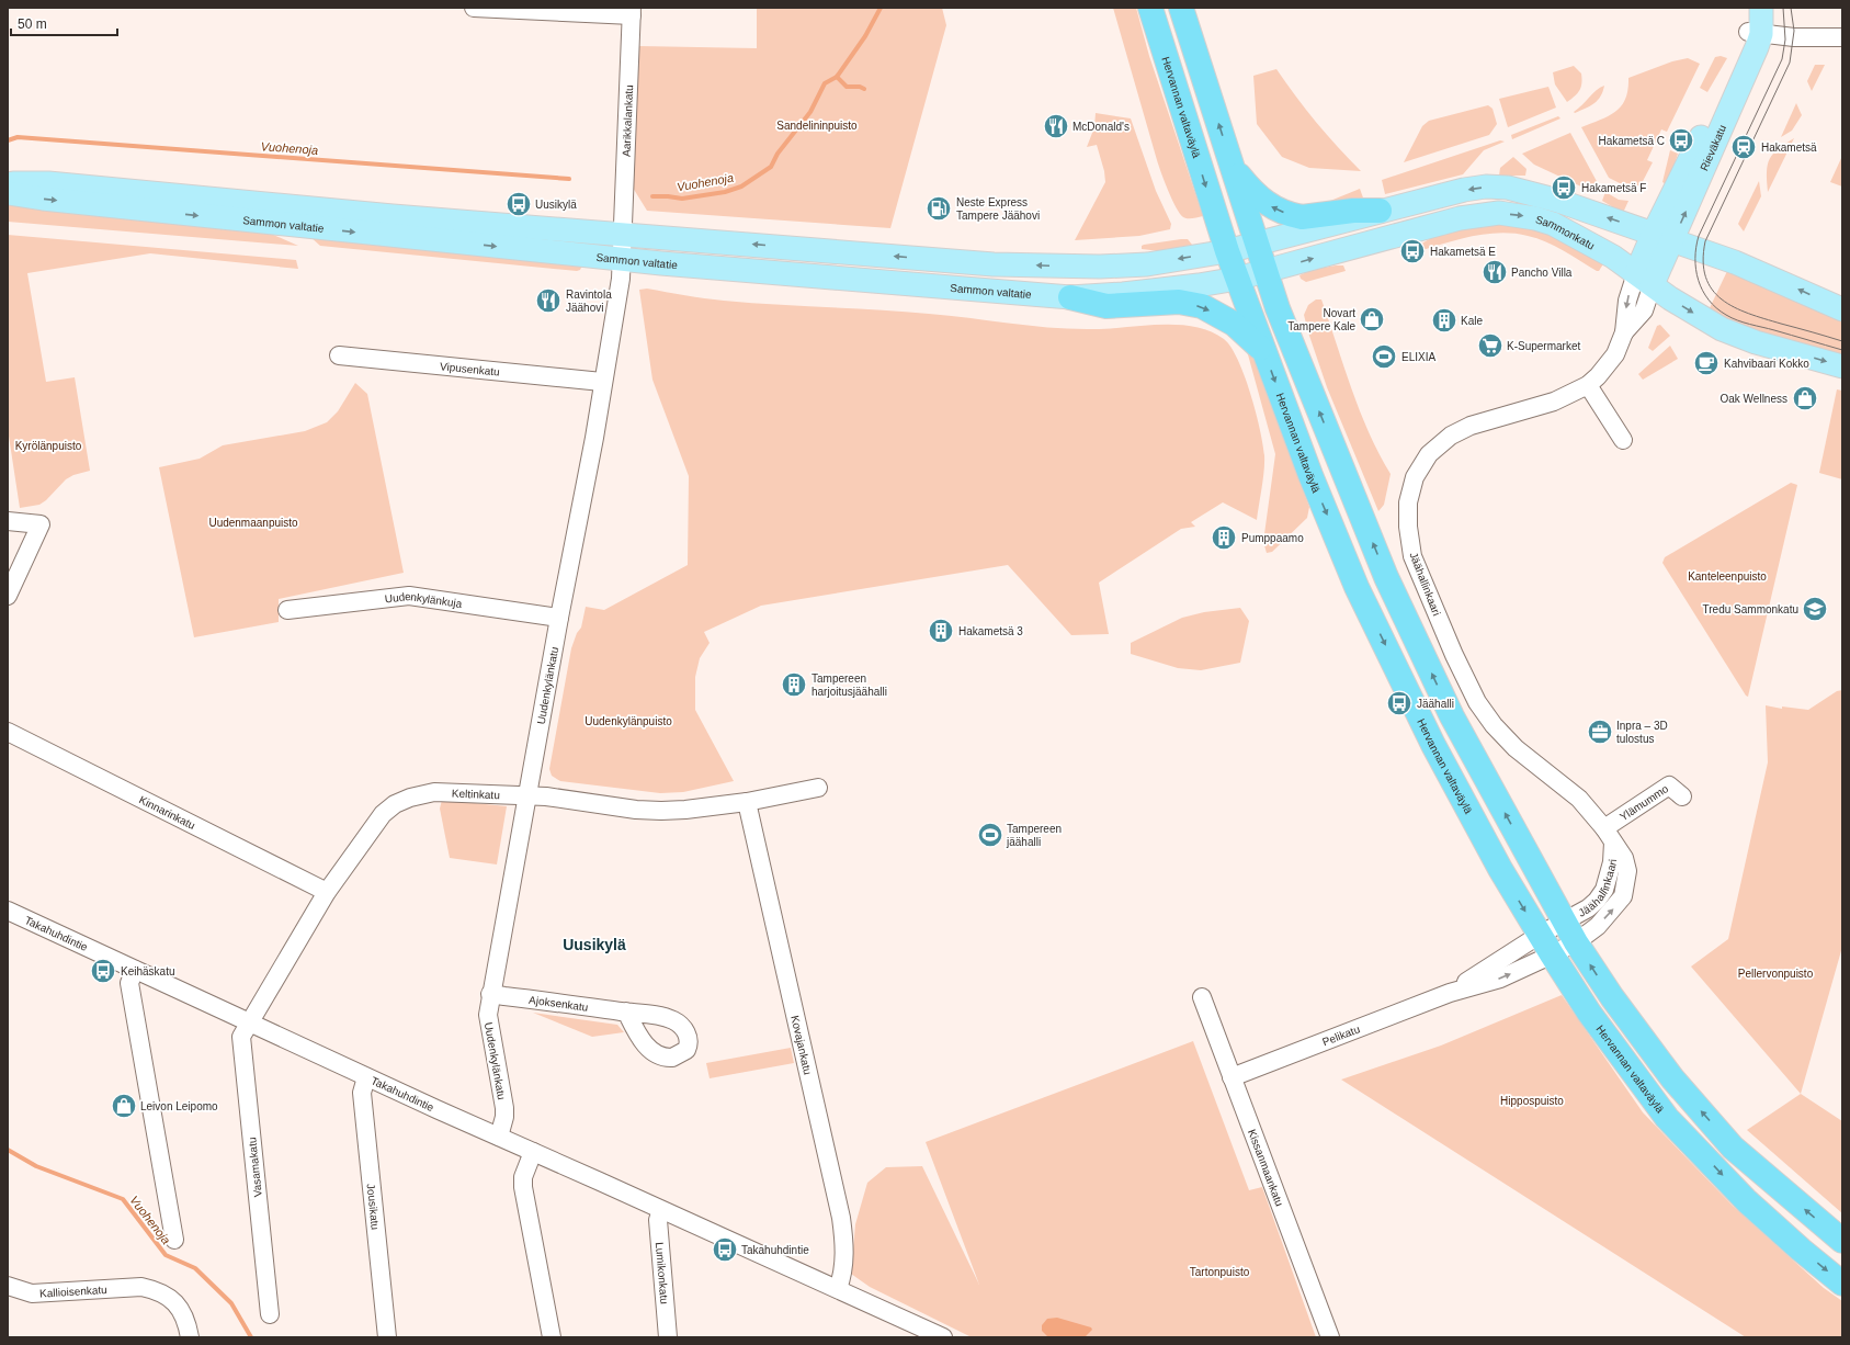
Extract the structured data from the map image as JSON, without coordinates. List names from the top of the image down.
{
  "streets": {
    "highway": ["Hervannan valtaväylä"],
    "main road": ["Rieväkatu", "Sammon valtatie", "Sammonkatu"],
    "street": [
      "Aarikkalankatu",
      "Vipusenkatu",
      "Jäähallinkaari",
      "Uudenkylänkuja",
      "Uudenkylänkatu",
      "Keltinkatu",
      "Ylämummo",
      "Kinnarinkatu",
      "Takahuhdintie",
      "Ajoksenkatu",
      "Pelikatu",
      "Kovajankatu",
      "Vasamakatu",
      "Kissanmaankatu",
      "Jousikatu",
      "Lumikonkatu",
      "Kallioisenkatu"
    ]
  },
  "crossings": [
    ["Hervannan valtaväylä", "Sammon valtatie"],
    ["Hervannan valtaväylä", "Jäähallinkaari"],
    ["Hervannan valtaväylä", "Pelikatu"],
    ["Aarikkalankatu", "Sammon valtatie"],
    ["Aarikkalankatu", "Uudenkylänkatu"],
    ["Rieväkatu", "Sammonkatu"],
    ["Rieväkatu", "Jäähallinkaari"],
    ["Sammon valtatie", "Sammonkatu"],
    ["Sammon valtatie", "Uudenkylänkatu"],
    ["Sammonkatu", "Jäähallinkaari"],
    ["Vipusenkatu", "Uudenkylänkatu"],
    ["Jäähallinkaari", "Ylämummo"],
    ["Jäähallinkaari", "Pelikatu"],
    ["Uudenkylänkuja", "Uudenkylänkatu"],
    ["Uudenkylänkatu", "Keltinkatu"],
    ["Uudenkylänkatu", "Takahuhdintie"],
    ["Uudenkylänkatu", "Ajoksenkatu"],
    ["Keltinkatu", "Kinnarinkatu"],
    ["Keltinkatu", "Takahuhdintie"],
    ["Keltinkatu", "Kovajankatu"],
    ["Keltinkatu", "Vasamakatu"],
    ["Takahuhdintie", "Kovajankatu"],
    ["Takahuhdintie", "Vasamakatu"],
    ["Takahuhdintie", "Jousikatu"],
    ["Takahuhdintie", "Lumikonkatu"],
    ["Pelikatu", "Kissanmaankatu"]
  ],
  "districts": ["Uusikylä"],
  "water": ["Vuohenoja"],
  "parks": [
    "Sandelininpuisto",
    "Kyrölänpuisto",
    "Uudenmaanpuisto",
    "Kanteleenpuisto",
    "Uudenkylänpuisto",
    "Pellervonpuisto",
    "Hippospuisto",
    "Tartonpuisto"
  ],
  "places": {
    "restaurant": ["McDonald's", "Pancho Villa", "Ravintola Jäähovi"],
    "bus stop": [
      "Hakametsä C",
      "Hakametsä F",
      "Uusikylä",
      "Hakametsä E",
      "Jäähalli",
      "Keihäskatu",
      "Takahuhdintie"
    ],
    "station": ["Hakametsä"],
    "fuel station": ["Neste Express Tampere Jäähovi"],
    "shop": ["Novart Tampere Kale", "Oak Wellness", "Leivon Leipomo"],
    "building": [
      "Kale",
      "Pumppaamo",
      "Hakametsä 3",
      "Tampereen harjoitusjäähalli"
    ],
    "supermarket": ["K-Supermarket"],
    "sports": ["ELIXIA", "Tampereen jäähalli"],
    "cafe": ["Kahvibaari Kokko"],
    "school or university": ["Tredu Sammonkatu"],
    "office": ["Inpra – 3D tulostus"]
  },
  "scale_bar": "50 m"
}
